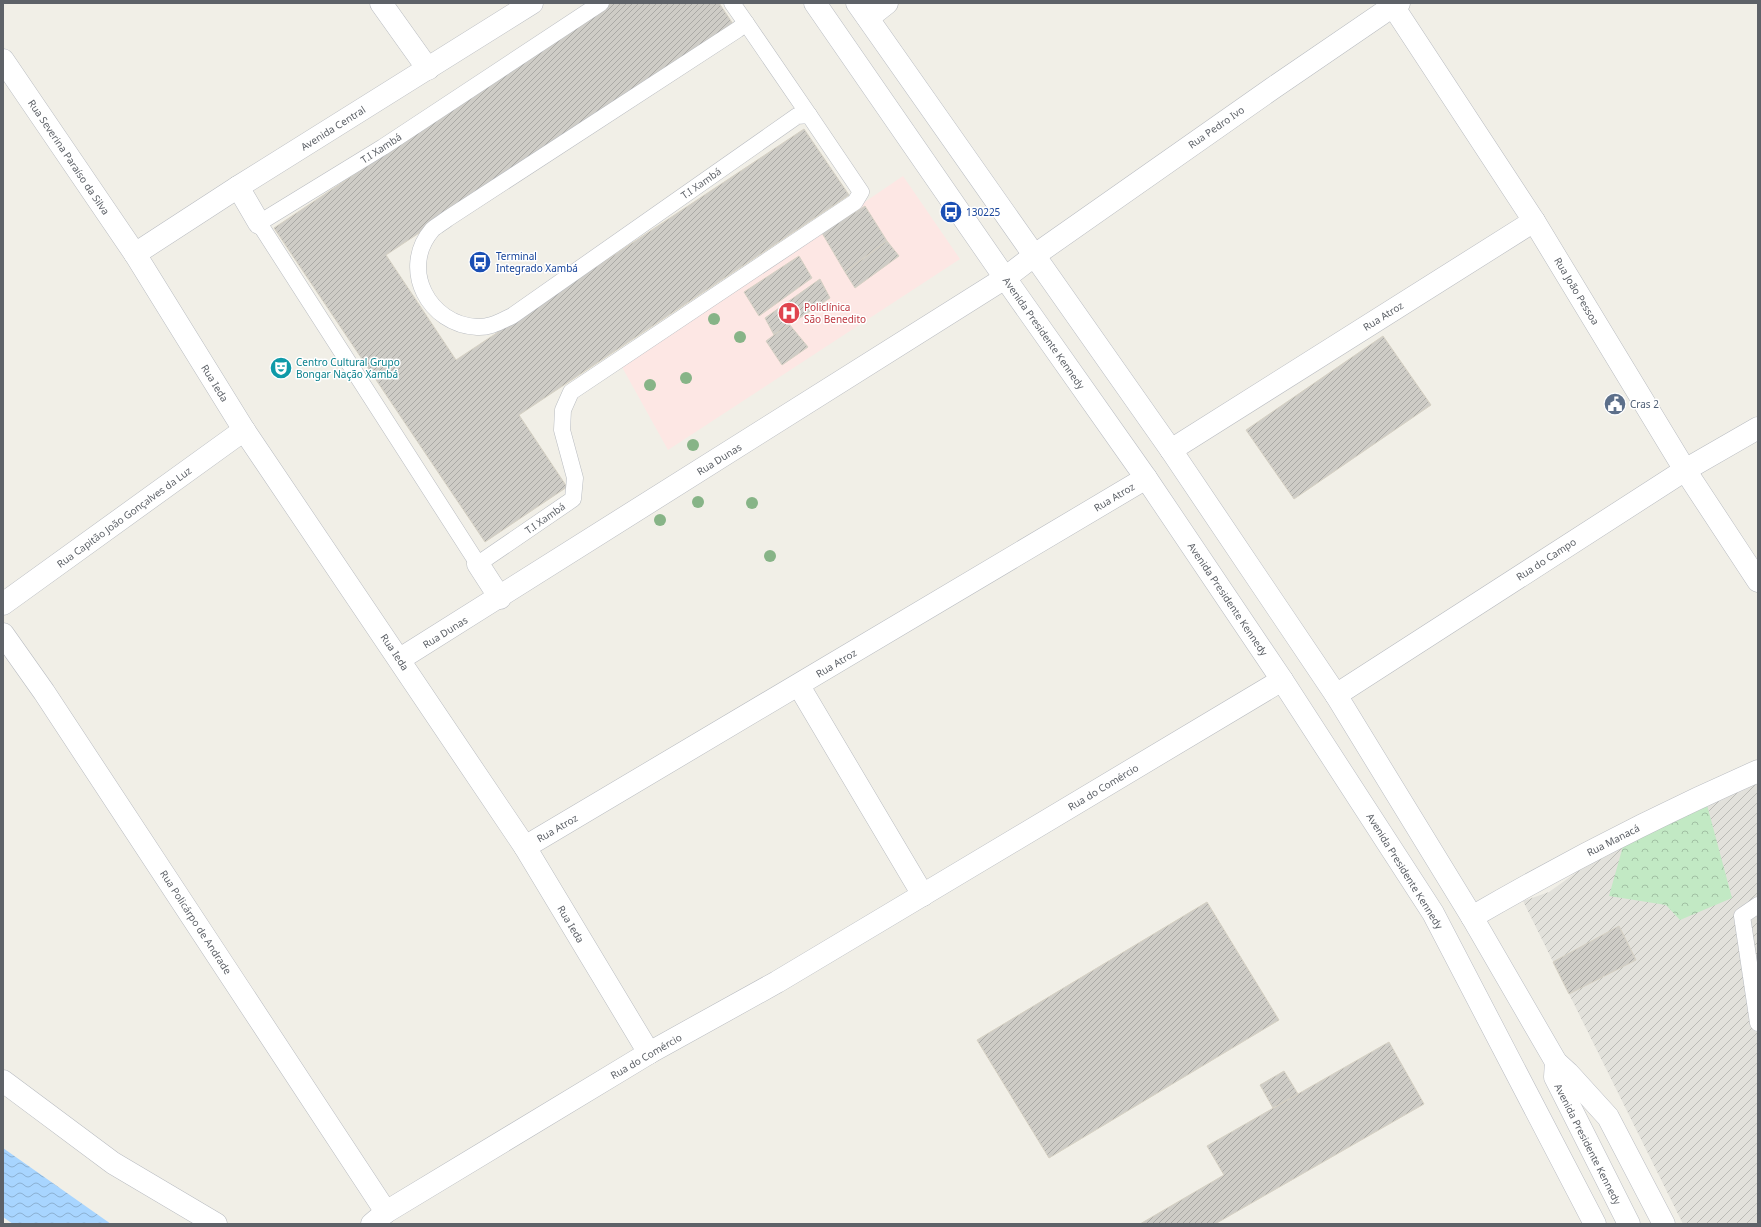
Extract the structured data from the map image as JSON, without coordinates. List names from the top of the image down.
{
  "streets": {
    "street": [
      "Rua Pedro Ivo",
      "Avenida Central",
      "Rua Severina Paraíso da Silva",
      "Rua João Pessoa",
      "Rua Atroz",
      "Avenida Presidente Kennedy",
      "Rua Ieda",
      "Rua Dunas",
      "Rua Capitão João Gonçalves da Luz",
      "Rua do Campo",
      "Rua do Comércio",
      "Rua Manacá",
      "Rua Policárpo de Andrade"
    ],
    "lane": ["T.I Xambá"]
  },
  "crossings": [
    ["Rua Pedro Ivo", "Rua João Pessoa"],
    ["Rua Pedro Ivo", "Avenida Presidente Kennedy"],
    ["Rua Pedro Ivo", "Rua Dunas"],
    ["Avenida Central", "Rua Severina Paraíso da Silva"],
    ["Avenida Central", "Rua Ieda"],
    ["Rua Severina Paraíso da Silva", "Rua Ieda"],
    ["Rua João Pessoa", "Rua Atroz"],
    ["Rua João Pessoa", "Rua do Campo"],
    ["Rua Atroz", "Avenida Presidente Kennedy"],
    ["Rua Atroz", "Rua Ieda"],
    ["Avenida Presidente Kennedy", "Rua Dunas"],
    ["Avenida Presidente Kennedy", "Rua do Campo"],
    ["Avenida Presidente Kennedy", "Rua do Comércio"],
    ["Avenida Presidente Kennedy", "Rua Manacá"],
    ["Rua Ieda", "Rua Dunas"],
    ["Rua Ieda", "Rua Capitão João Gonçalves da Luz"],
    ["Rua Ieda", "Rua do Comércio"],
    ["Rua do Comércio", "Rua Policárpo de Andrade"]
  ],
  "places": {
    "bus stop": ["130225", "Terminal Integrado Xambá"],
    "hospital": ["Policlínica São Benedito"],
    "theatre": ["Centro Cultural Grupo Bongar Nação Xambá"],
    "public building": ["Cras 2"]
  }
}
